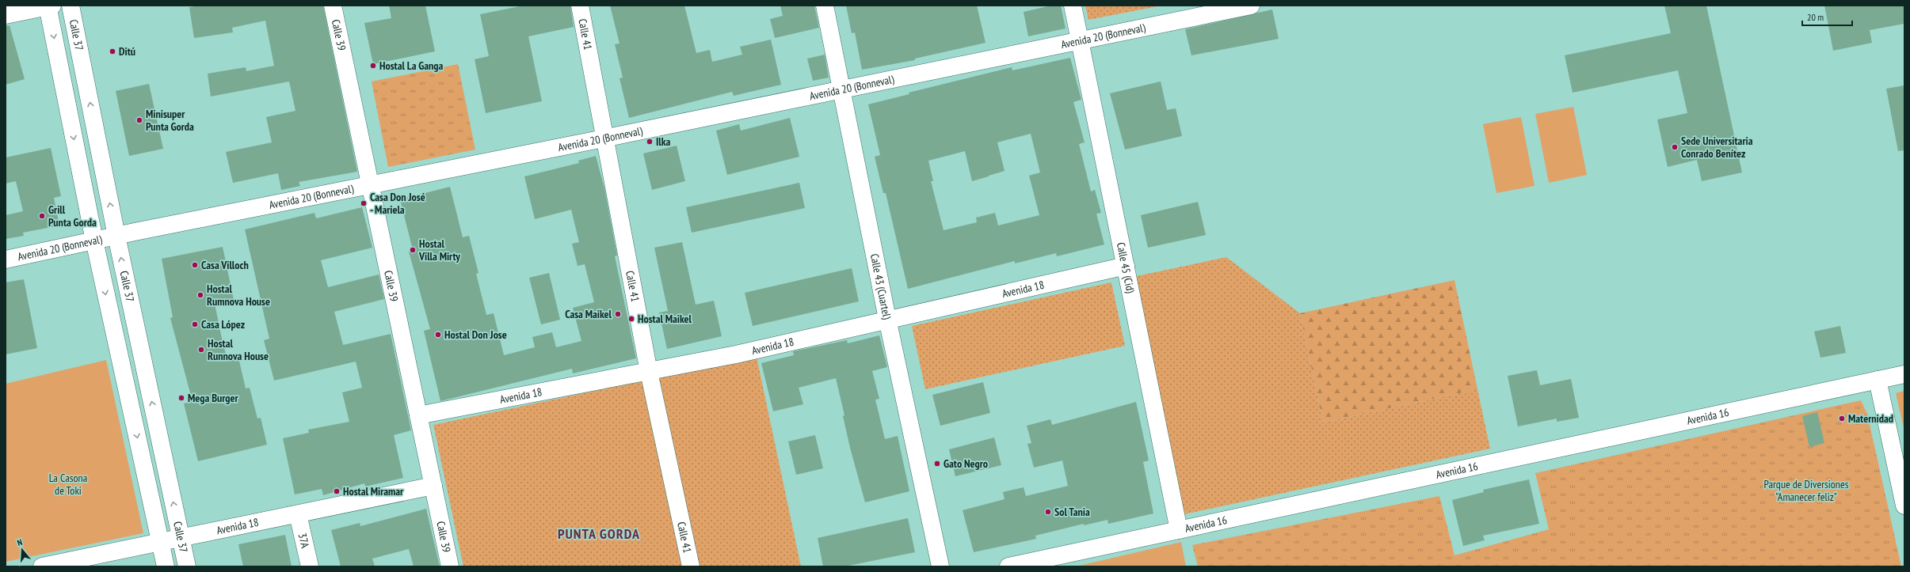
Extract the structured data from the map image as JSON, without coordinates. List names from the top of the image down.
{
  "streets": {
    "street": [
      "Calle 37",
      "Calle 39",
      "Calle 41",
      "Avenida 20 (Bonneval)",
      "Calle 45 (Cid)",
      "Calle 43 (Cuartel)",
      "Avenida 18",
      "Avenida 16",
      "37A"
    ]
  },
  "crossings": [
    ["Calle 37", "Avenida 20 (Bonneval)"],
    ["Calle 37", "Avenida 18"],
    ["Calle 39", "Avenida 20 (Bonneval)"],
    ["Calle 39", "Avenida 18"],
    ["Calle 41", "Avenida 20 (Bonneval)"],
    ["Calle 41", "Avenida 18"],
    ["Avenida 20 (Bonneval)", "Calle 45 (Cid)"],
    ["Avenida 20 (Bonneval)", "Calle 43 (Cuartel)"],
    ["Calle 45 (Cid)", "Avenida 18"],
    ["Calle 45 (Cid)", "Avenida 16"],
    ["Calle 43 (Cuartel)", "Avenida 18"],
    ["Avenida 18", "37A"]
  ],
  "districts": ["PUNTA GORDA"],
  "parks": ["La Casona de Toki", "Parque de Diversiones \"Amanecer feliz\""],
  "places": [
    "Ditú",
    "Hostal La Ganga",
    "Minisuper Punta Gorda",
    "Ilka",
    "Sede Universitaria Conrado Benítez",
    "Casa Don José - Mariela",
    "Grill Punta Gorda",
    "Hostal Villa Mirty",
    "Casa Villoch",
    "Hostal Rumnova House",
    "Casa Maikel",
    "Hostal Maikel",
    "Casa López",
    "Hostal Don Jose",
    "Hostal Runnova House",
    "Mega Burger",
    "Maternidad",
    "Gato Negro",
    "Hostal Miramar",
    "Sol Tania"
  ],
  "scale_bar": "20 m",
  "north": "top"
}
